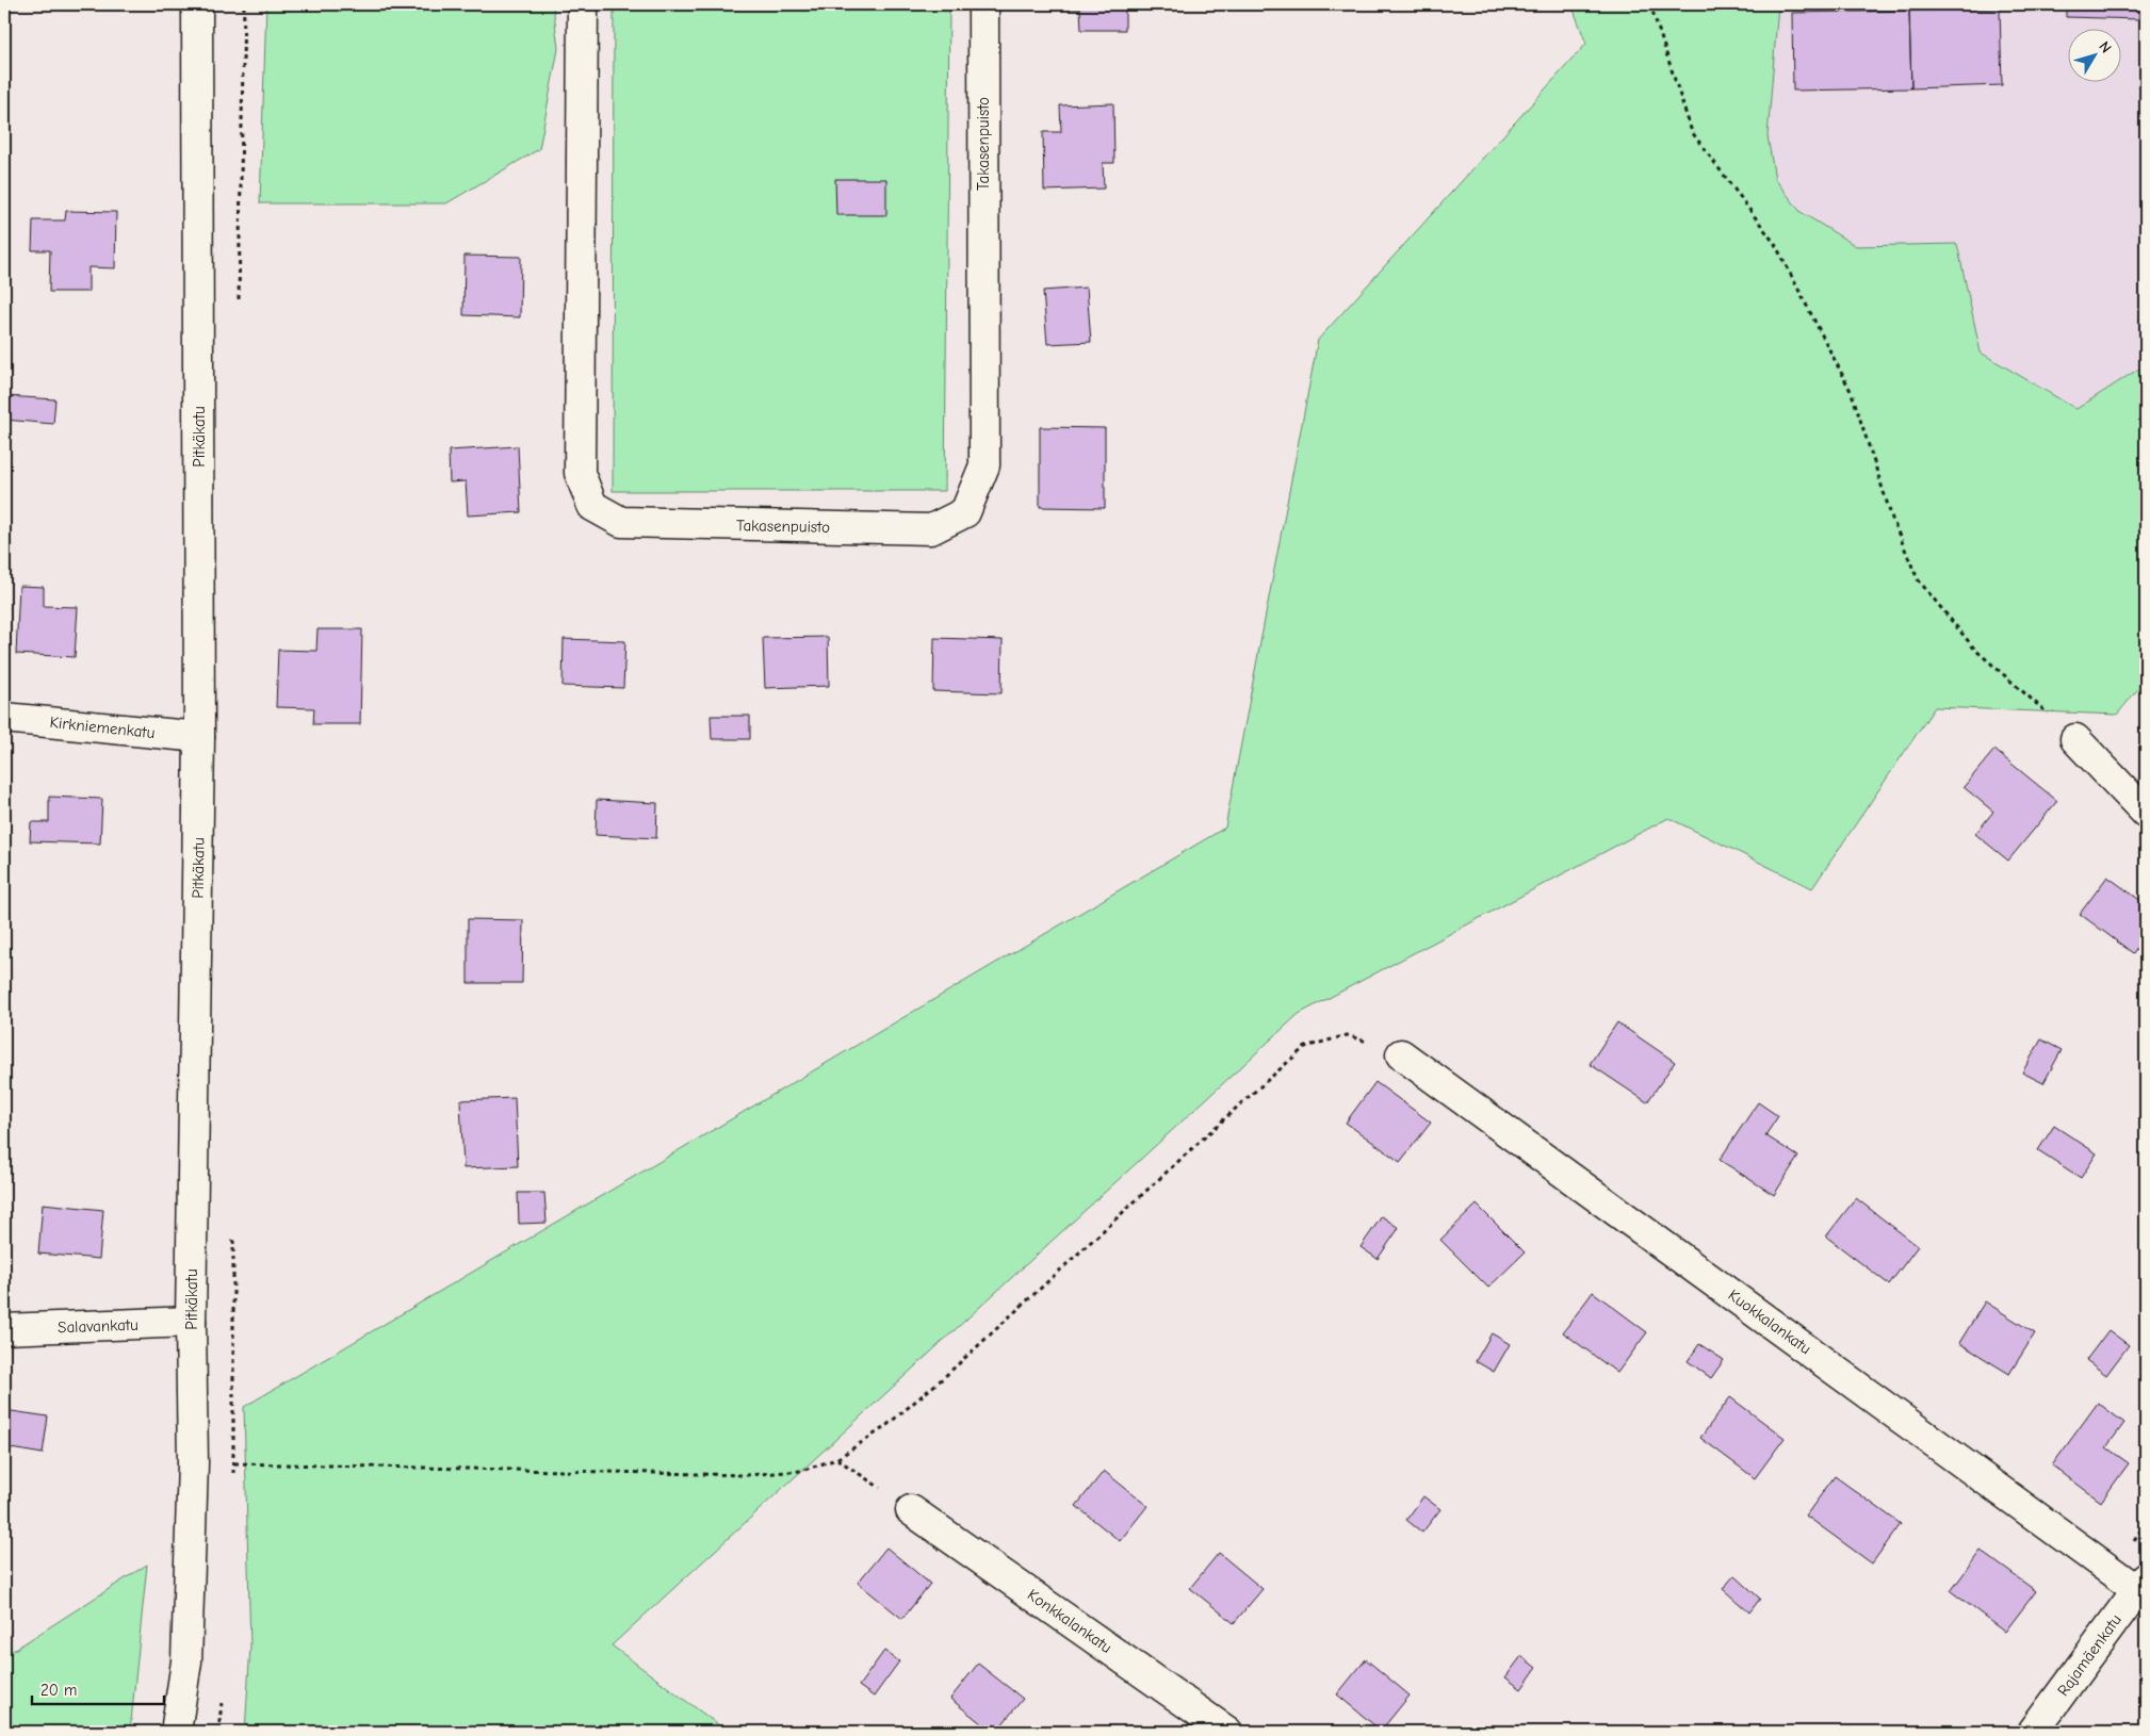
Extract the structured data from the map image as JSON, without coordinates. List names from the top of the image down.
{
  "streets": {
    "street": [
      "Takasenpuisto",
      "Pitkäkatu",
      "Kirkniemenkatu",
      "Kuokkalankatu",
      "Salavankatu",
      "Konkkalankatu",
      "Rajamäenkatu"
    ]
  },
  "crossings": [
    ["Pitkäkatu", "Kirkniemenkatu"],
    ["Pitkäkatu", "Salavankatu"],
    ["Kuokkalankatu", "Rajamäenkatu"]
  ],
  "scale_bar": "20 m",
  "north": "top right"
}
